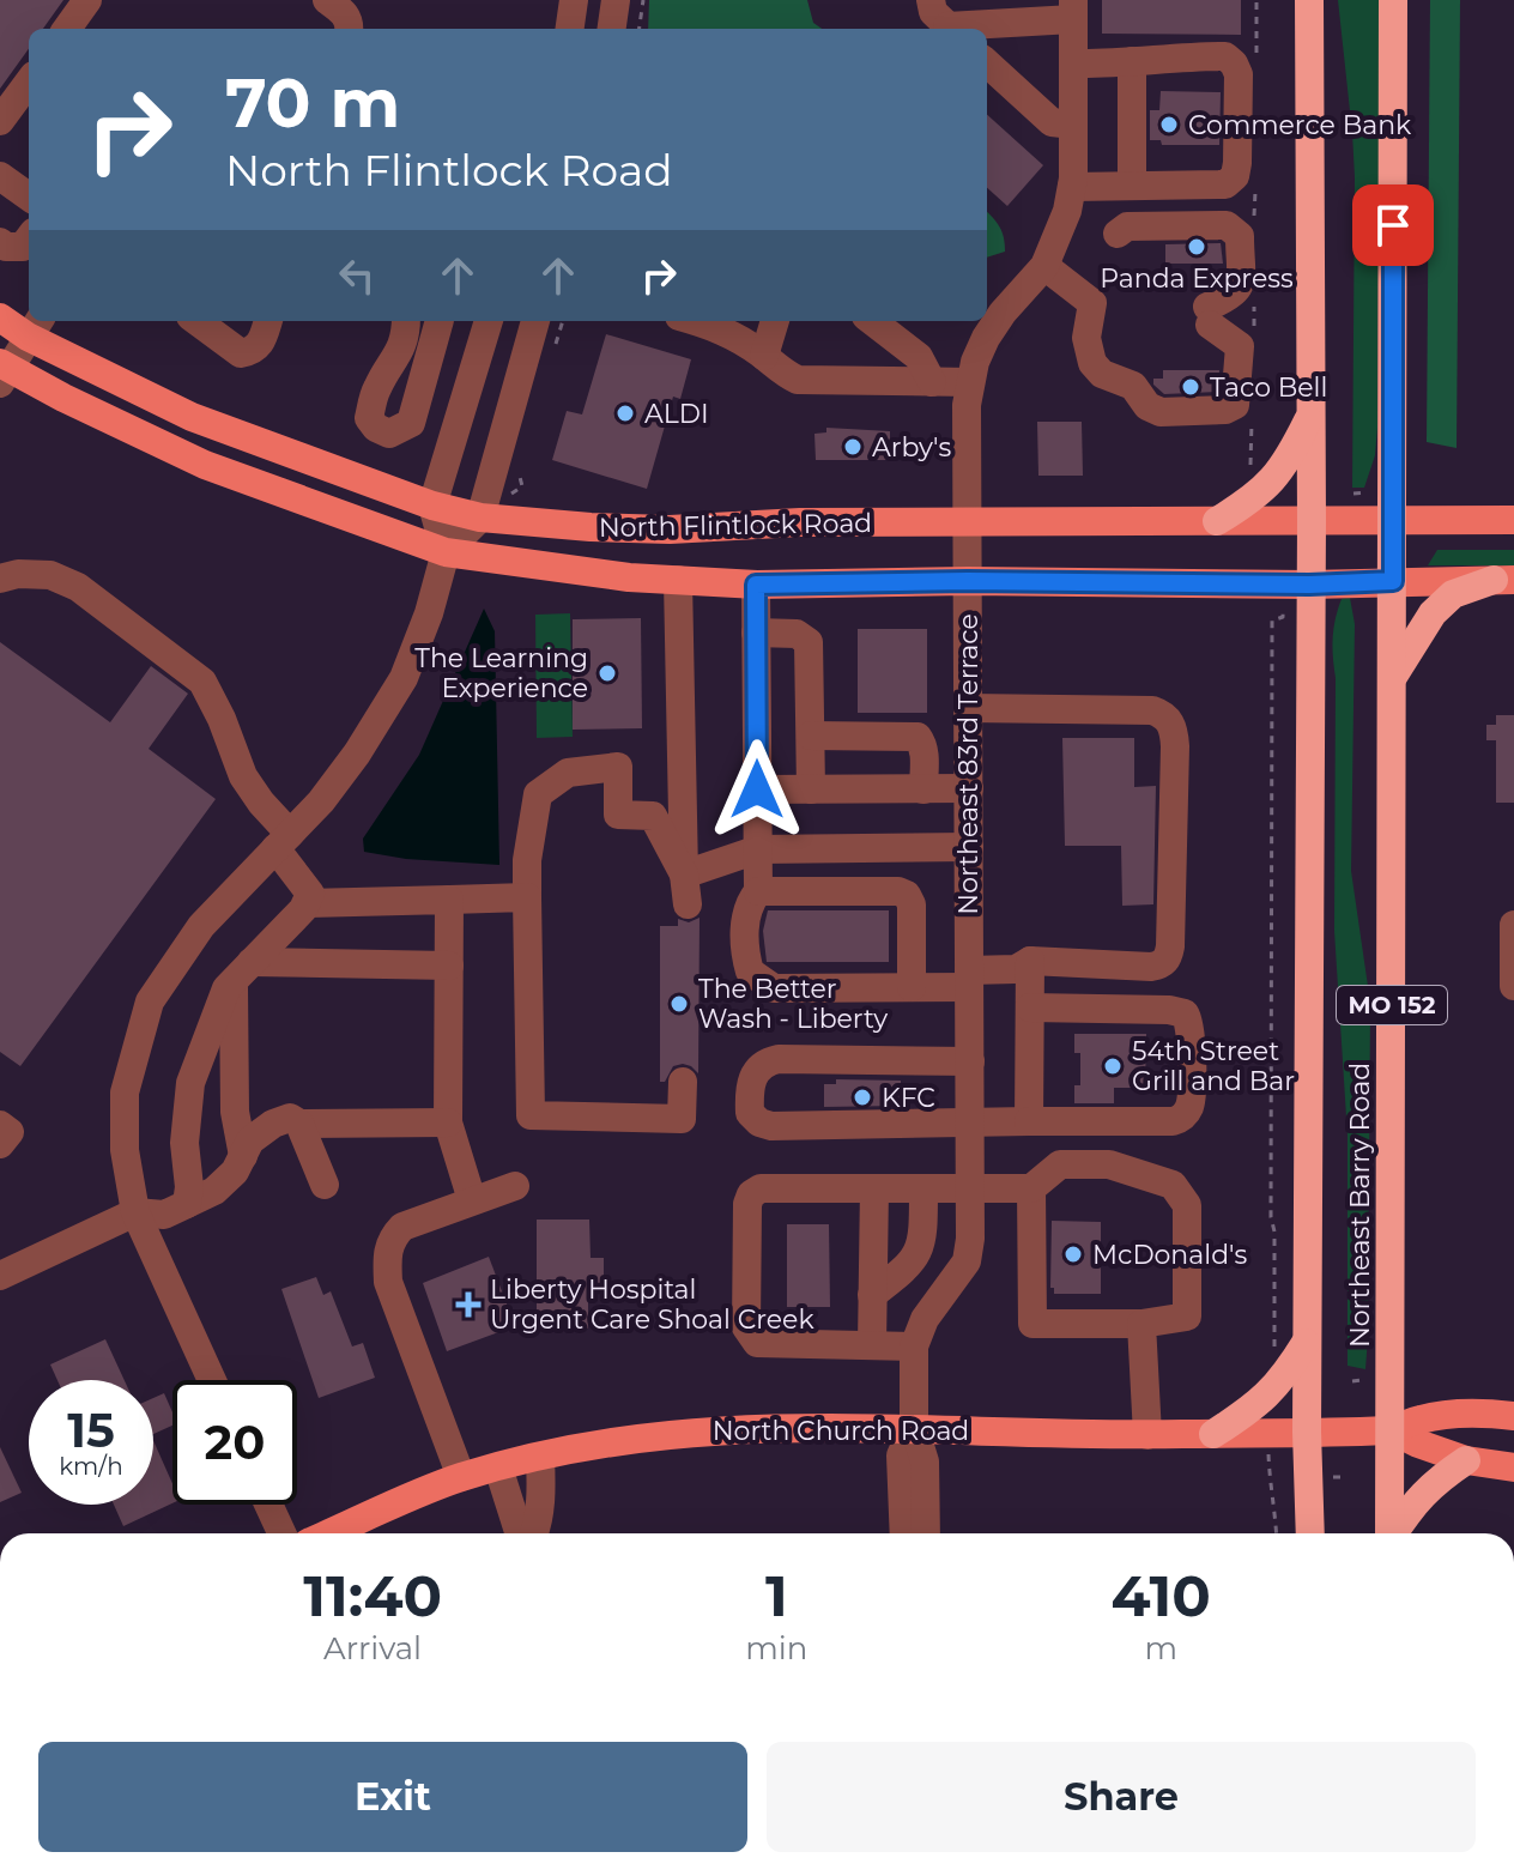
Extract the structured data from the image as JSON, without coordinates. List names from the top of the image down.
{
  "streets": {
    "highway": ["MO 152", "Northeast Barry Road"],
    "main road": ["North Flintlock Road", "North Church Road"],
    "street": ["Northeast 83rd Terrace"]
  },
  "crossings": [
    ["North Flintlock Road", "Northeast 83rd Terrace"],
    ["North Flintlock Road", "MO 152"],
    ["North Flintlock Road", "Northeast Barry Road"],
    ["Northeast 83rd Terrace", "North Church Road"],
    ["MO 152", "Northeast Barry Road"],
    ["MO 152", "North Church Road"],
    ["Northeast Barry Road", "North Church Road"]
  ],
  "places": {
    "other": [
      "Commerce Bank",
      "Panda Express",
      "Taco Bell",
      "ALDI",
      "Arby's",
      "The Learning Experience",
      "The Better Wash - Liberty",
      "54th Street Grill and Bar",
      "KFC",
      "McDonald's"
    ],
    "health": ["Liberty Hospital Urgent Care Shoal Creek"]
  },
  "page": {
    "turn": ["70 m", "North Flintlock Road"],
    "speed": "15 km/h",
    "limit": "20",
    "eta": [
      "11:40",
      "Arrival",
      "1",
      "min",
      "410",
      "m"
    ],
    "buttons": ["Exit", "Share"]
  }
}
